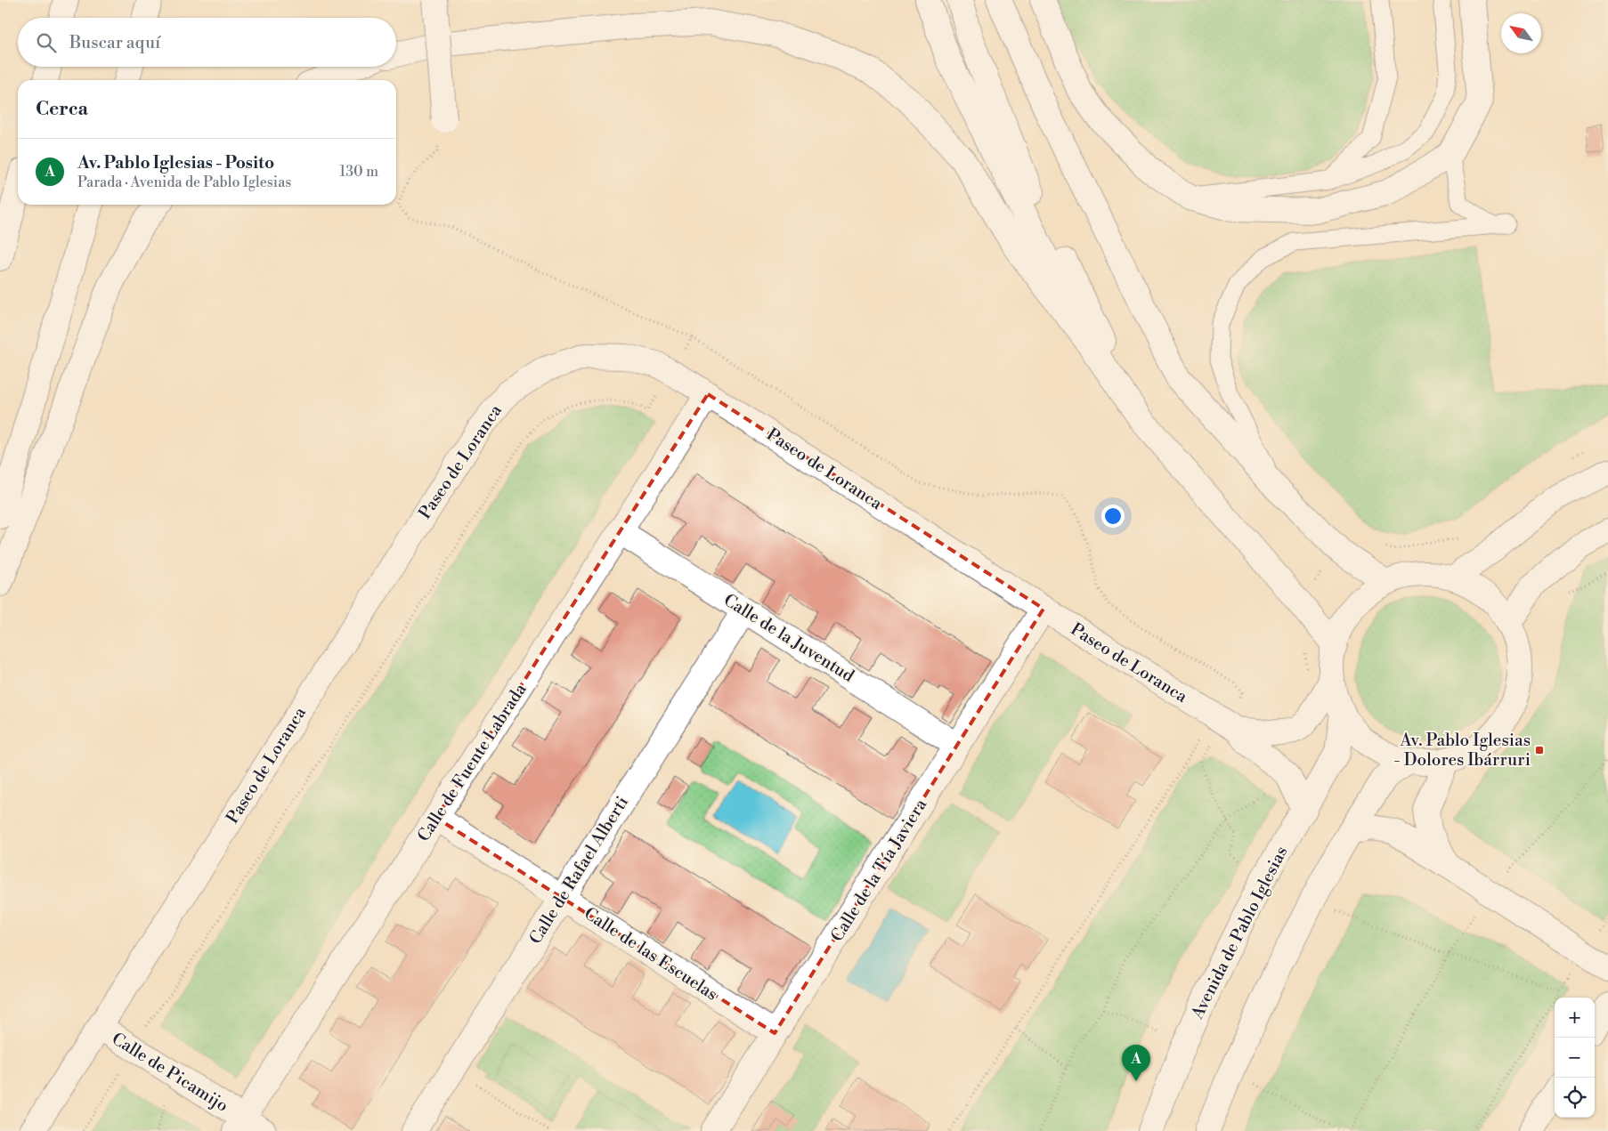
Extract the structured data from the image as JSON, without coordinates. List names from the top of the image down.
{
  "streets": {
    "main road": [
      "Paseo de Loranca",
      "Calle de la Juventud",
      "Calle de Fuente Labrada",
      "Calle de Rafael Alberti",
      "Calle de la Tía Javiera",
      "Avenida de Pablo Iglesias",
      "Calle de las Escuelas",
      "Calle de Picamijo"
    ]
  },
  "crossings": [
    ["Paseo de Loranca", "Calle de Fuente Labrada"],
    ["Paseo de Loranca", "Calle de la Tía Javiera"],
    ["Paseo de Loranca", "Avenida de Pablo Iglesias"],
    ["Paseo de Loranca", "Calle de Picamijo"],
    ["Calle de la Juventud", "Calle de Fuente Labrada"],
    ["Calle de la Juventud", "Calle de Rafael Alberti"],
    ["Calle de la Juventud", "Calle de la Tía Javiera"],
    ["Calle de Fuente Labrada", "Calle de las Escuelas"],
    ["Calle de Fuente Labrada", "Calle de Picamijo"],
    ["Calle de Rafael Alberti", "Calle de las Escuelas"],
    ["Calle de la Tía Javiera", "Calle de las Escuelas"]
  ],
  "places": {
    "transit": ["Av. Pablo Iglesias - Dolores Ibárruri"]
  },
  "north": "top left",
  "page": {
    "search": "Buscar aquí",
    "heading": "Cerca",
    "list": [
      {
        "mark": "A",
        "name": "Av. Pablo Iglesias - Posito",
        "note": "Parada · Avenida de Pablo Iglesias",
        "value": "130 m"
      }
    ],
    "map_buttons": ["+", "−"],
    "pins": "A"
  }
}
